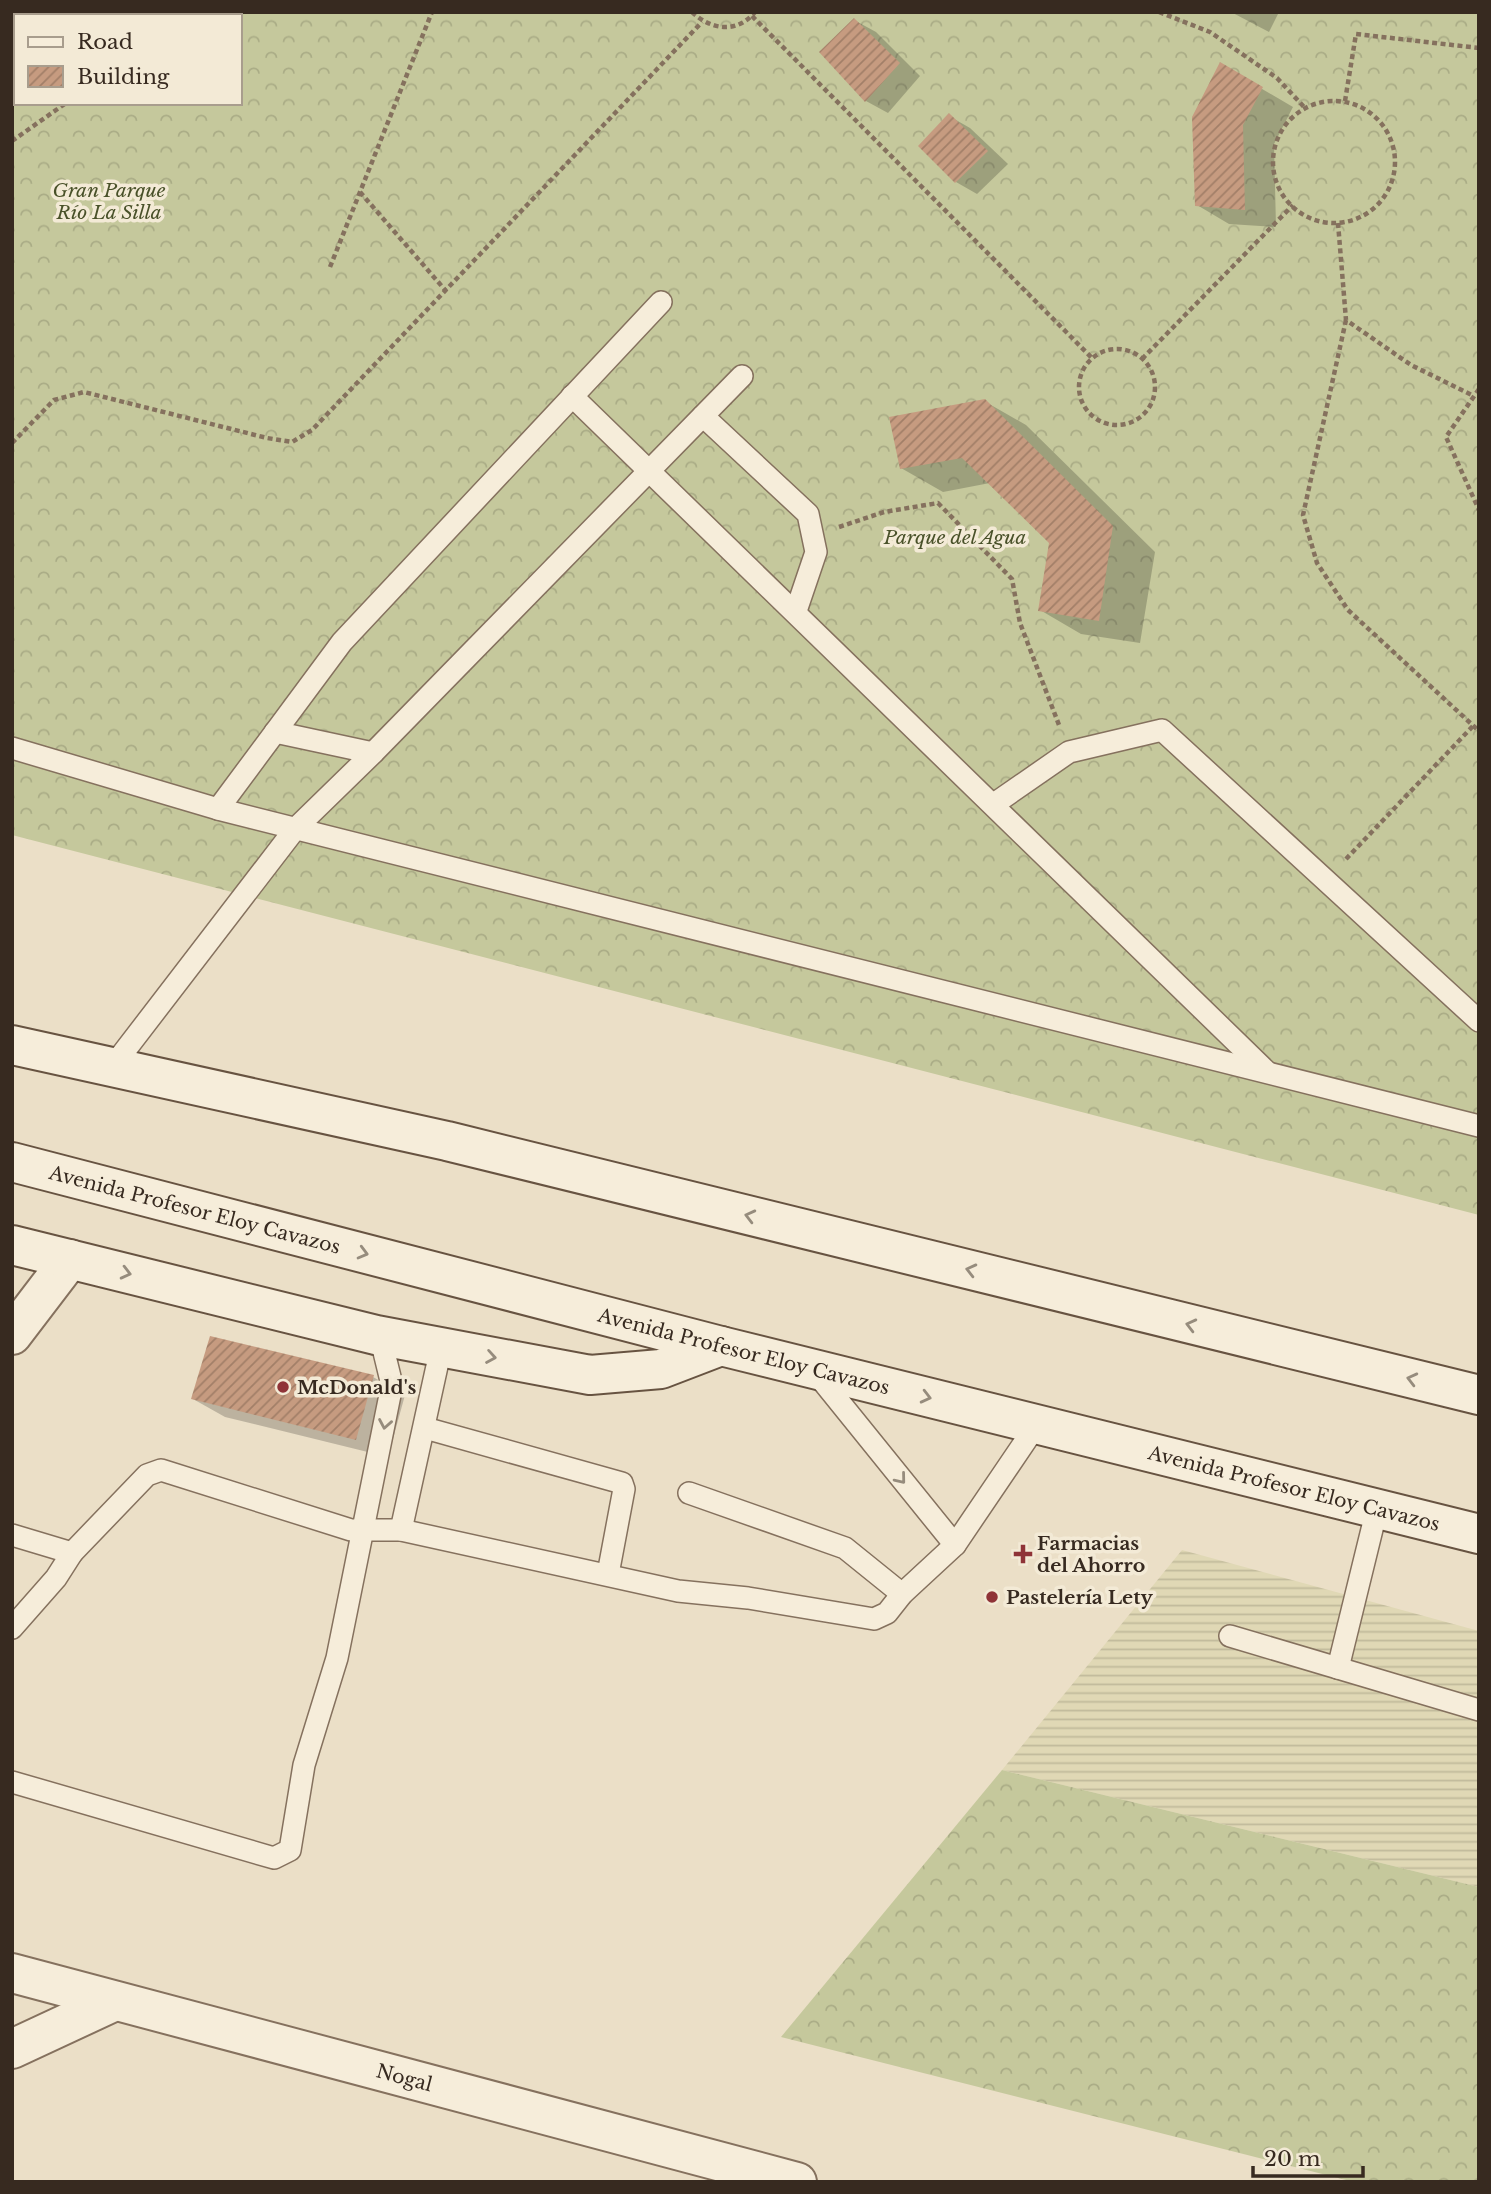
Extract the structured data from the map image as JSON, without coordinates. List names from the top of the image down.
{
  "streets": {
    "main road": ["Avenida Profesor Eloy Cavazos", "Nogal"]
  },
  "parks": ["Gran Parque Río La Silla", "Parque del Agua"],
  "places": {
    "other": ["McDonald's", "Pastelería Lety"],
    "health": ["Farmacias del Ahorro"]
  },
  "legend": ["Road", "Building"],
  "scale_bar": "20 m"
}
